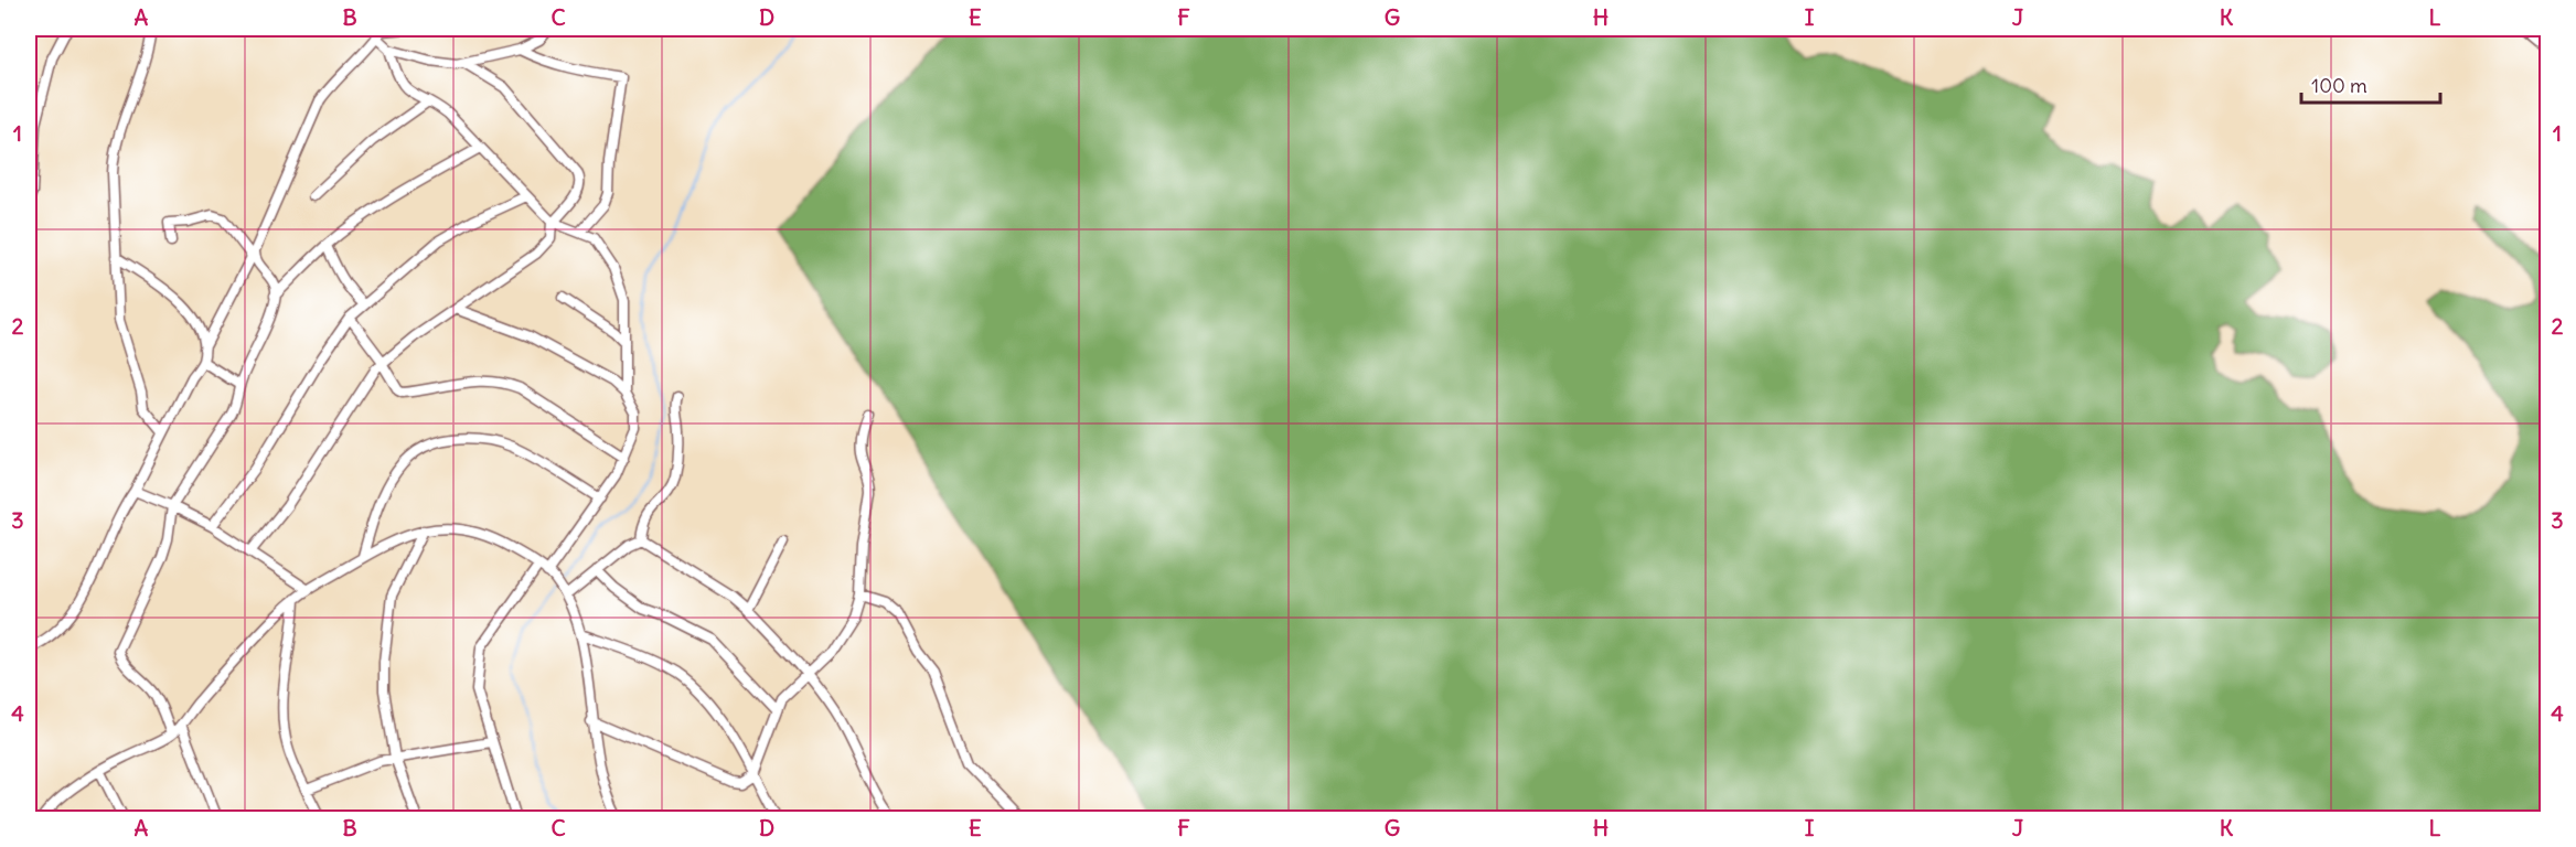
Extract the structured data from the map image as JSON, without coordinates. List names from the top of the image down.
{
  "scale_bar": "100 m",
  "grid": {
    "columns": [
      "A",
      "B",
      "C",
      "D",
      "E",
      "F",
      "G",
      "H",
      "I",
      "J",
      "K",
      "L"
    ],
    "rows": [
      "1",
      "2",
      "3",
      "4"
    ]
  }
}
